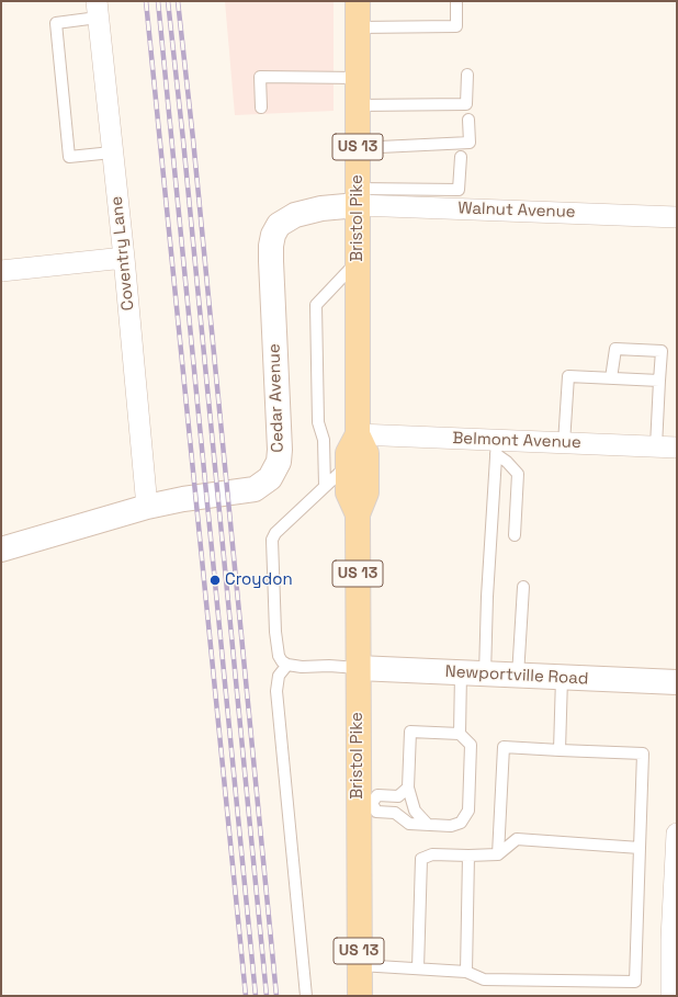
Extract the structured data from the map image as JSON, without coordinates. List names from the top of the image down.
{
  "streets": {
    "main road": [
      "US 13",
      "Bristol Pike",
      "Cedar Avenue",
      "Newportville Road"
    ],
    "street": ["Walnut Avenue", "Coventry Lane", "Belmont Avenue"]
  },
  "crossings": [
    ["Walnut Avenue", "Bristol Pike"],
    ["Walnut Avenue", "Cedar Avenue"],
    ["Bristol Pike", "Cedar Avenue"],
    ["Bristol Pike", "Belmont Avenue"],
    ["Bristol Pike", "Newportville Road"],
    ["Coventry Lane", "Cedar Avenue"]
  ],
  "places": ["Croydon"]
}
